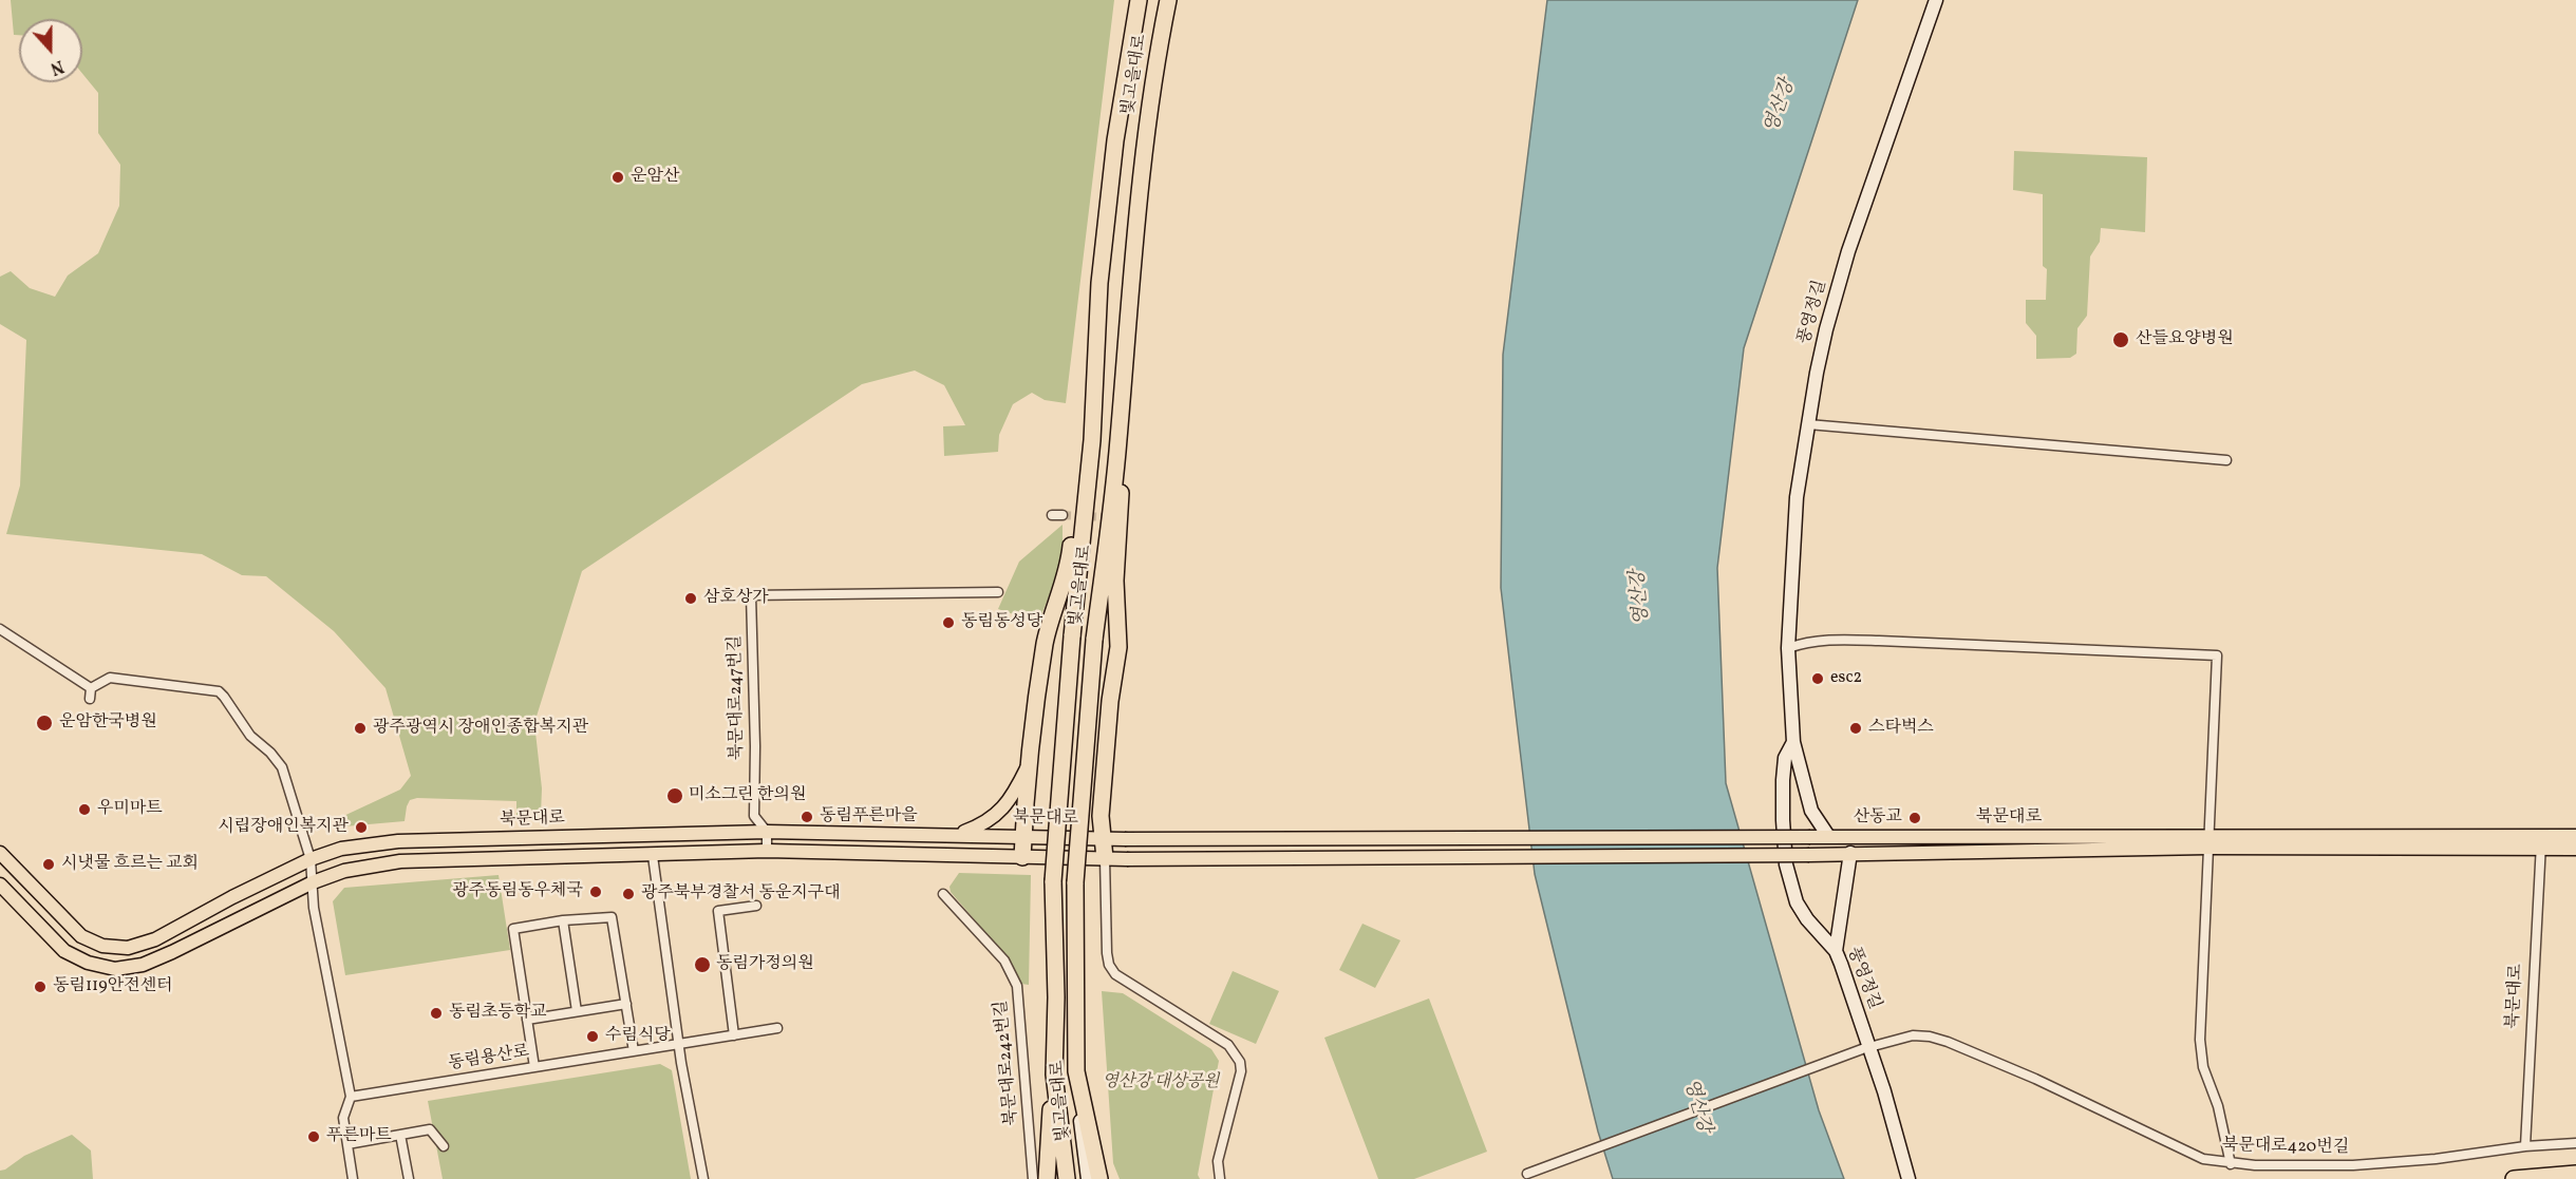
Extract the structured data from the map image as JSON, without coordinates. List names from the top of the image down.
{
  "streets": {
    "highway": ["빛고을대로"],
    "main road": ["북문대로"],
    "street": [
      "풍영정길",
      "북문대로247번길",
      "동림용산로",
      "북문대로242번길",
      "북문대로420번길"
    ]
  },
  "crossings": [
    ["풍영정길", "북문대로420번길"],
    ["북문대로247번길", "북문대로"],
    ["북문대로", "북문대로420번길"]
  ],
  "water": ["영산강"],
  "parks": ["영산강 대상공원"],
  "places": [
    "운암산",
    "산들요양병원",
    "삼호상가",
    "동림동성당",
    "esc2",
    "운암한국병원",
    "광주광역시 장애인종합복지관",
    "스타벅스",
    "미소그린 한의원",
    "우미마트",
    "동림푸른마을",
    "산동교",
    "시립장애인복지관",
    "시냇물 흐르는 교회",
    "광주동림동우체국",
    "광주북부경찰서 동운지구대",
    "동림가정의원",
    "동림119안전센터",
    "동림초등학교",
    "수림식당",
    "푸른마트"
  ],
  "north": "bottom"
}
